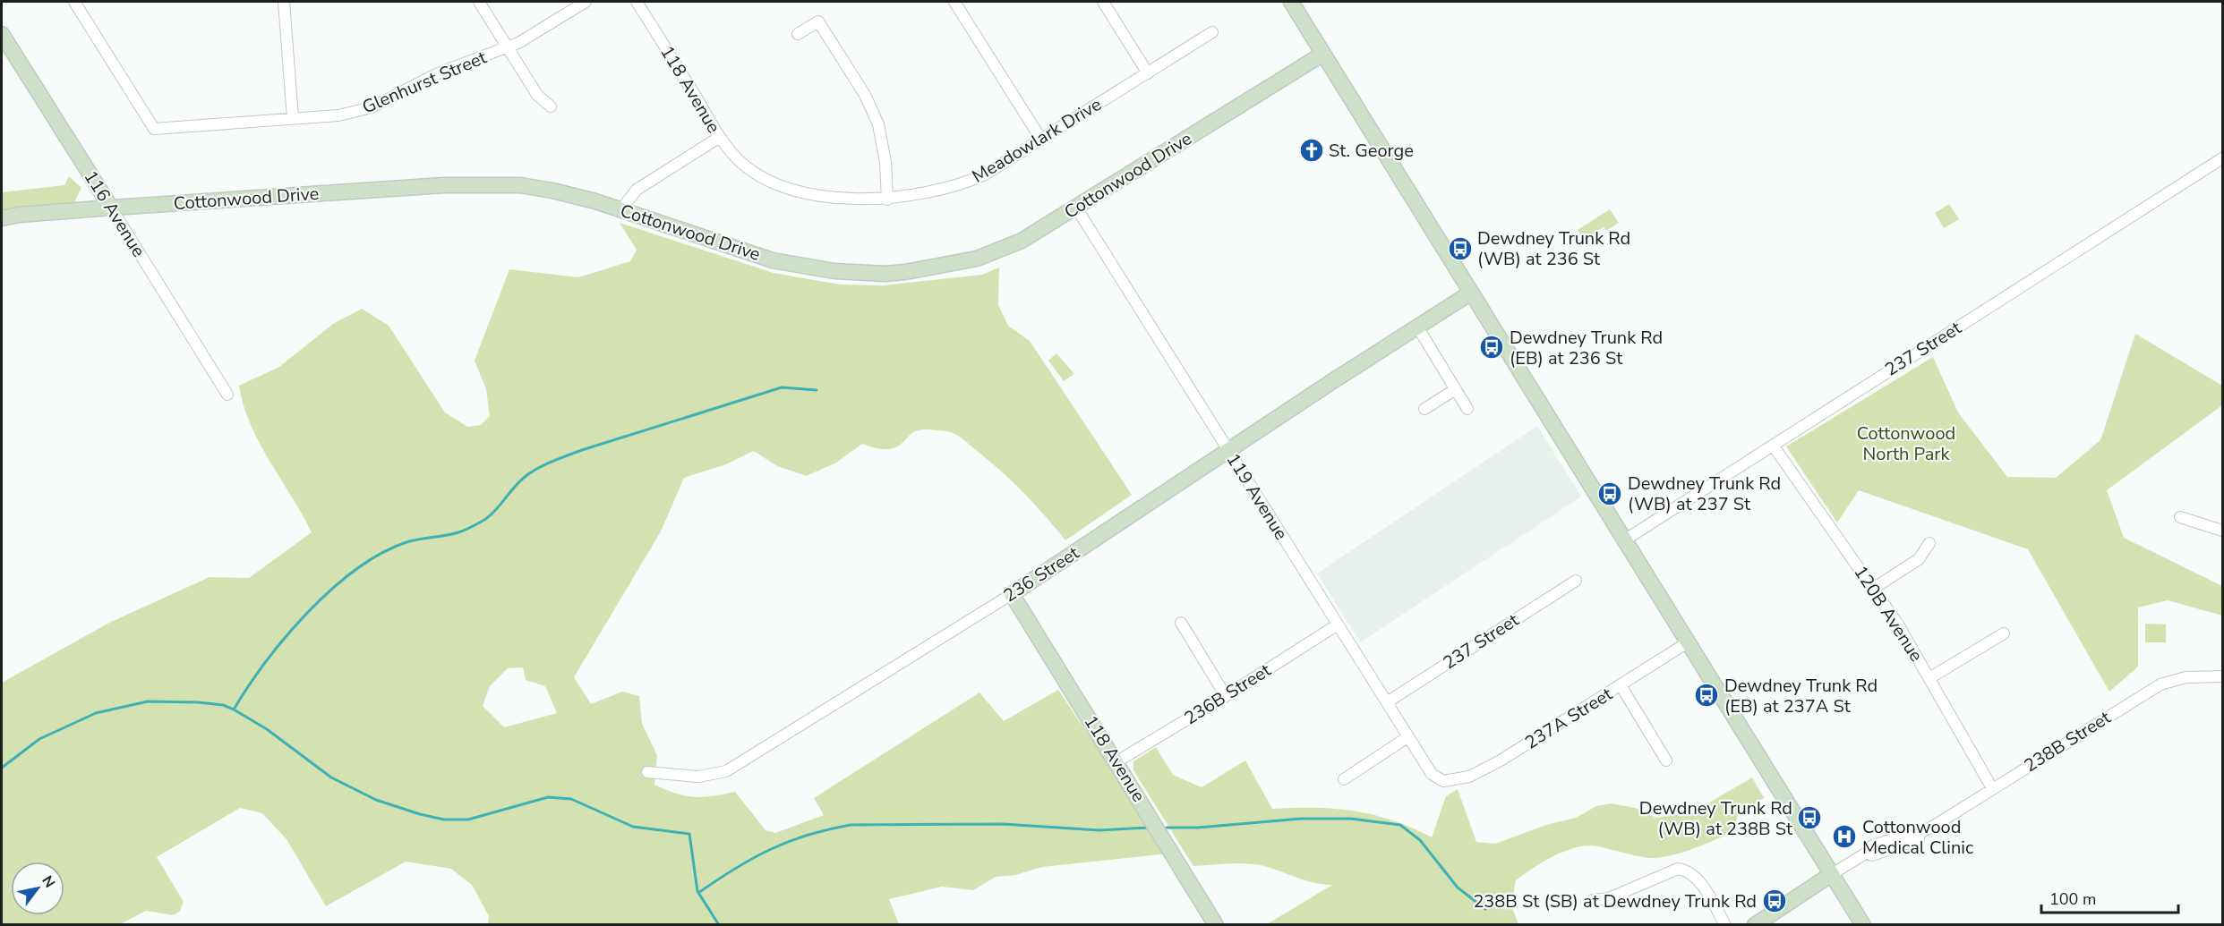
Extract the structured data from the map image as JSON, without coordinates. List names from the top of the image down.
{
  "streets": {
    "street": [
      "Glenhurst Street",
      "118 Avenue",
      "Meadowlark Drive",
      "Cottonwood Drive",
      "116 Avenue",
      "237 Street",
      "119 Avenue",
      "236 Street",
      "120B Avenue",
      "236B Street",
      "237A Street",
      "238B Street"
    ]
  },
  "crossings": [
    ["118 Avenue", "Meadowlark Drive"],
    ["118 Avenue", "236 Street"],
    ["118 Avenue", "236B Street"],
    ["Cottonwood Drive", "116 Avenue"],
    ["Cottonwood Drive", "119 Avenue"],
    ["237 Street", "119 Avenue"],
    ["237 Street", "120B Avenue"],
    ["119 Avenue", "236 Street"],
    ["119 Avenue", "236B Street"],
    ["119 Avenue", "237A Street"],
    ["120B Avenue", "238B Street"]
  ],
  "parks": ["Cottonwood North Park"],
  "places": {
    "church": ["St. George"],
    "bus stop": [
      "Dewdney Trunk Rd (WB) at 236 St",
      "Dewdney Trunk Rd (EB) at 236 St",
      "Dewdney Trunk Rd (WB) at 237 St",
      "Dewdney Trunk Rd (EB) at 237A St",
      "Dewdney Trunk Rd (WB) at 238B St",
      "238B St (SB) at Dewdney Trunk Rd"
    ],
    "hospital": ["Cottonwood Medical Clinic"]
  },
  "scale_bar": "100 m",
  "north": "top right"
}
